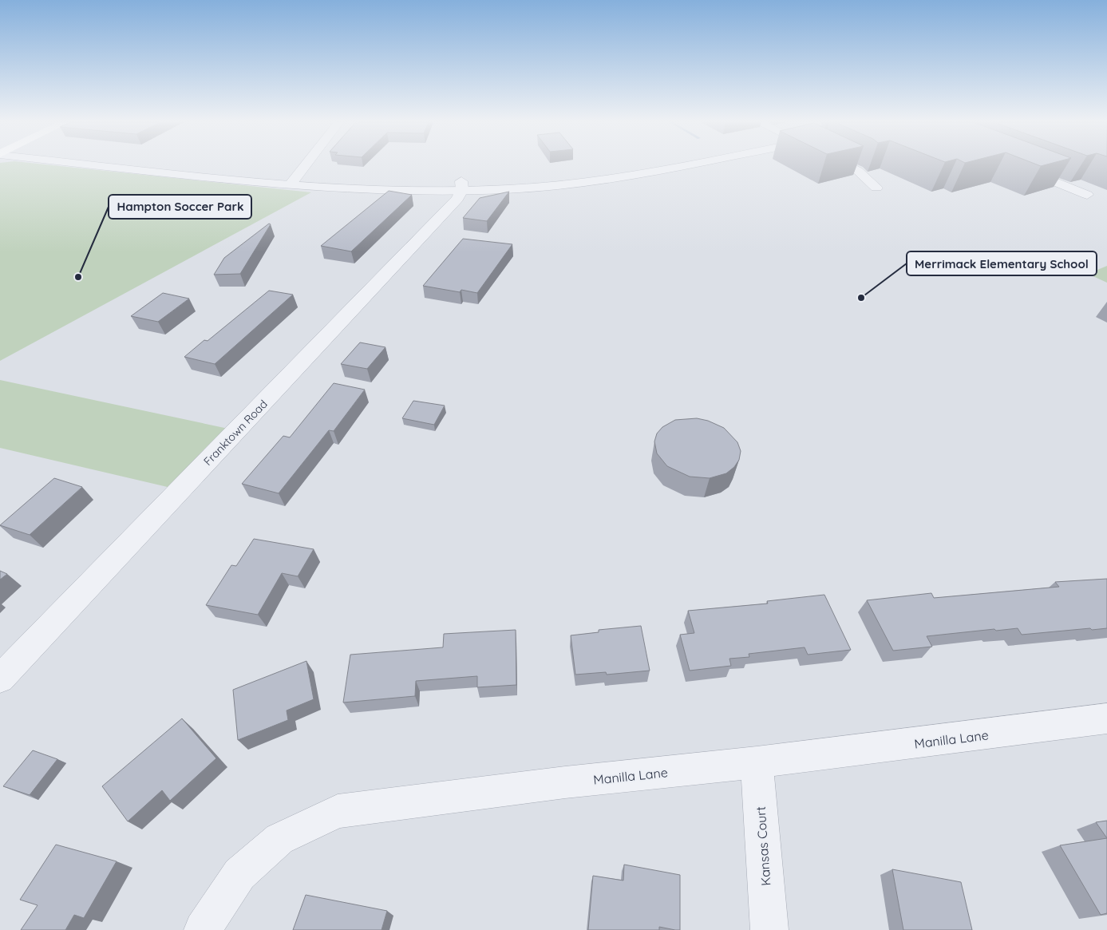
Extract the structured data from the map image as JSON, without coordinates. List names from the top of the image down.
{
  "streets": {
    "street": ["Franktown Road", "Manilla Lane", "Kansas Court"]
  },
  "crossings": [
    ["Manilla Lane", "Kansas Court"]
  ],
  "places": ["Hampton Soccer Park", "Merrimack Elementary School"]
}
